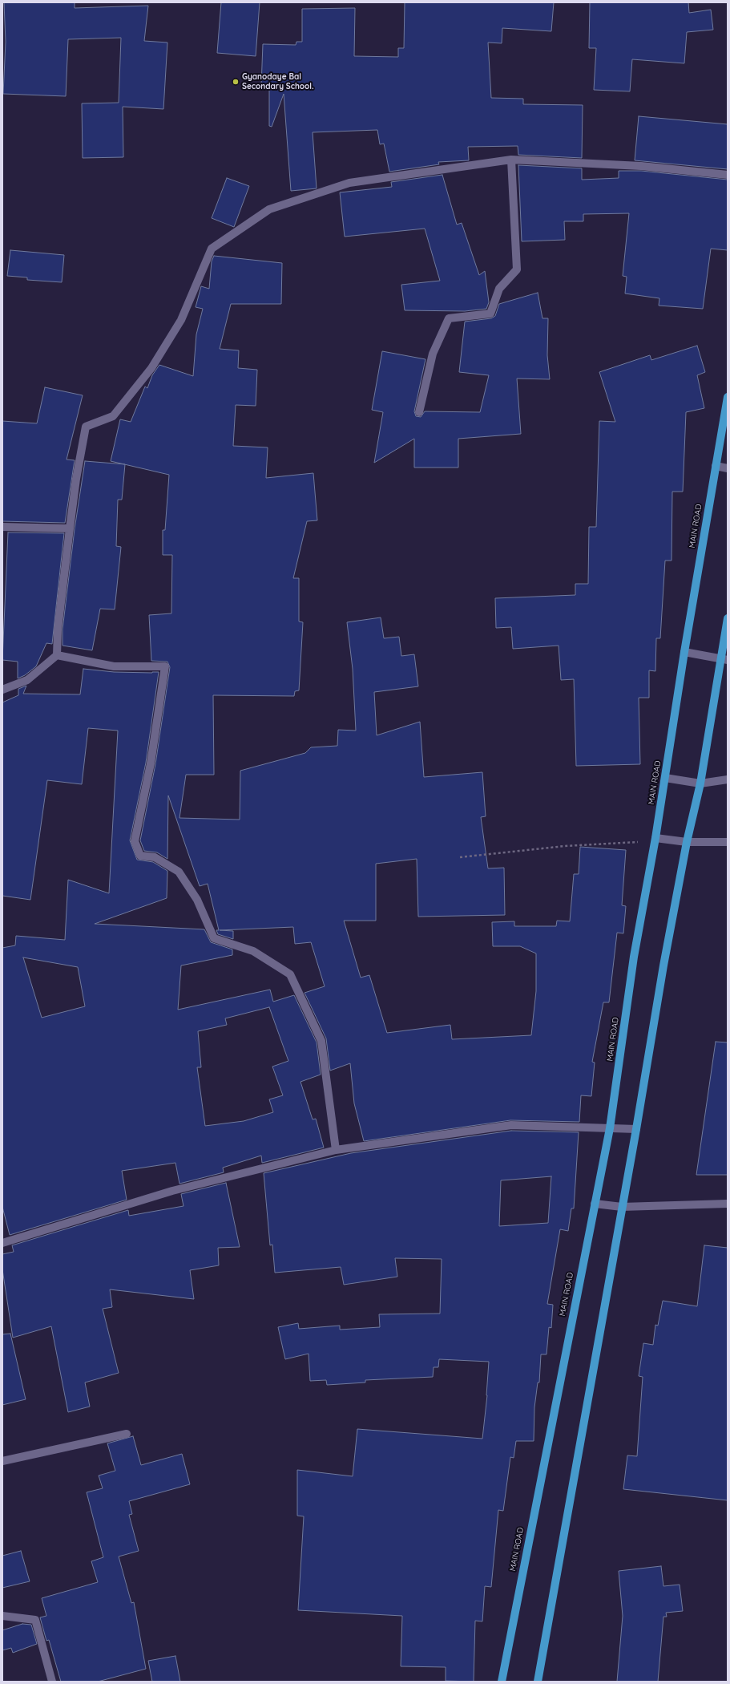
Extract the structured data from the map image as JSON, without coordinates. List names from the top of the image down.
{
  "streets": {
    "main road": ["MAIN ROAD"]
  },
  "places": ["Gyanodaye Bal Secondary School."]
}
